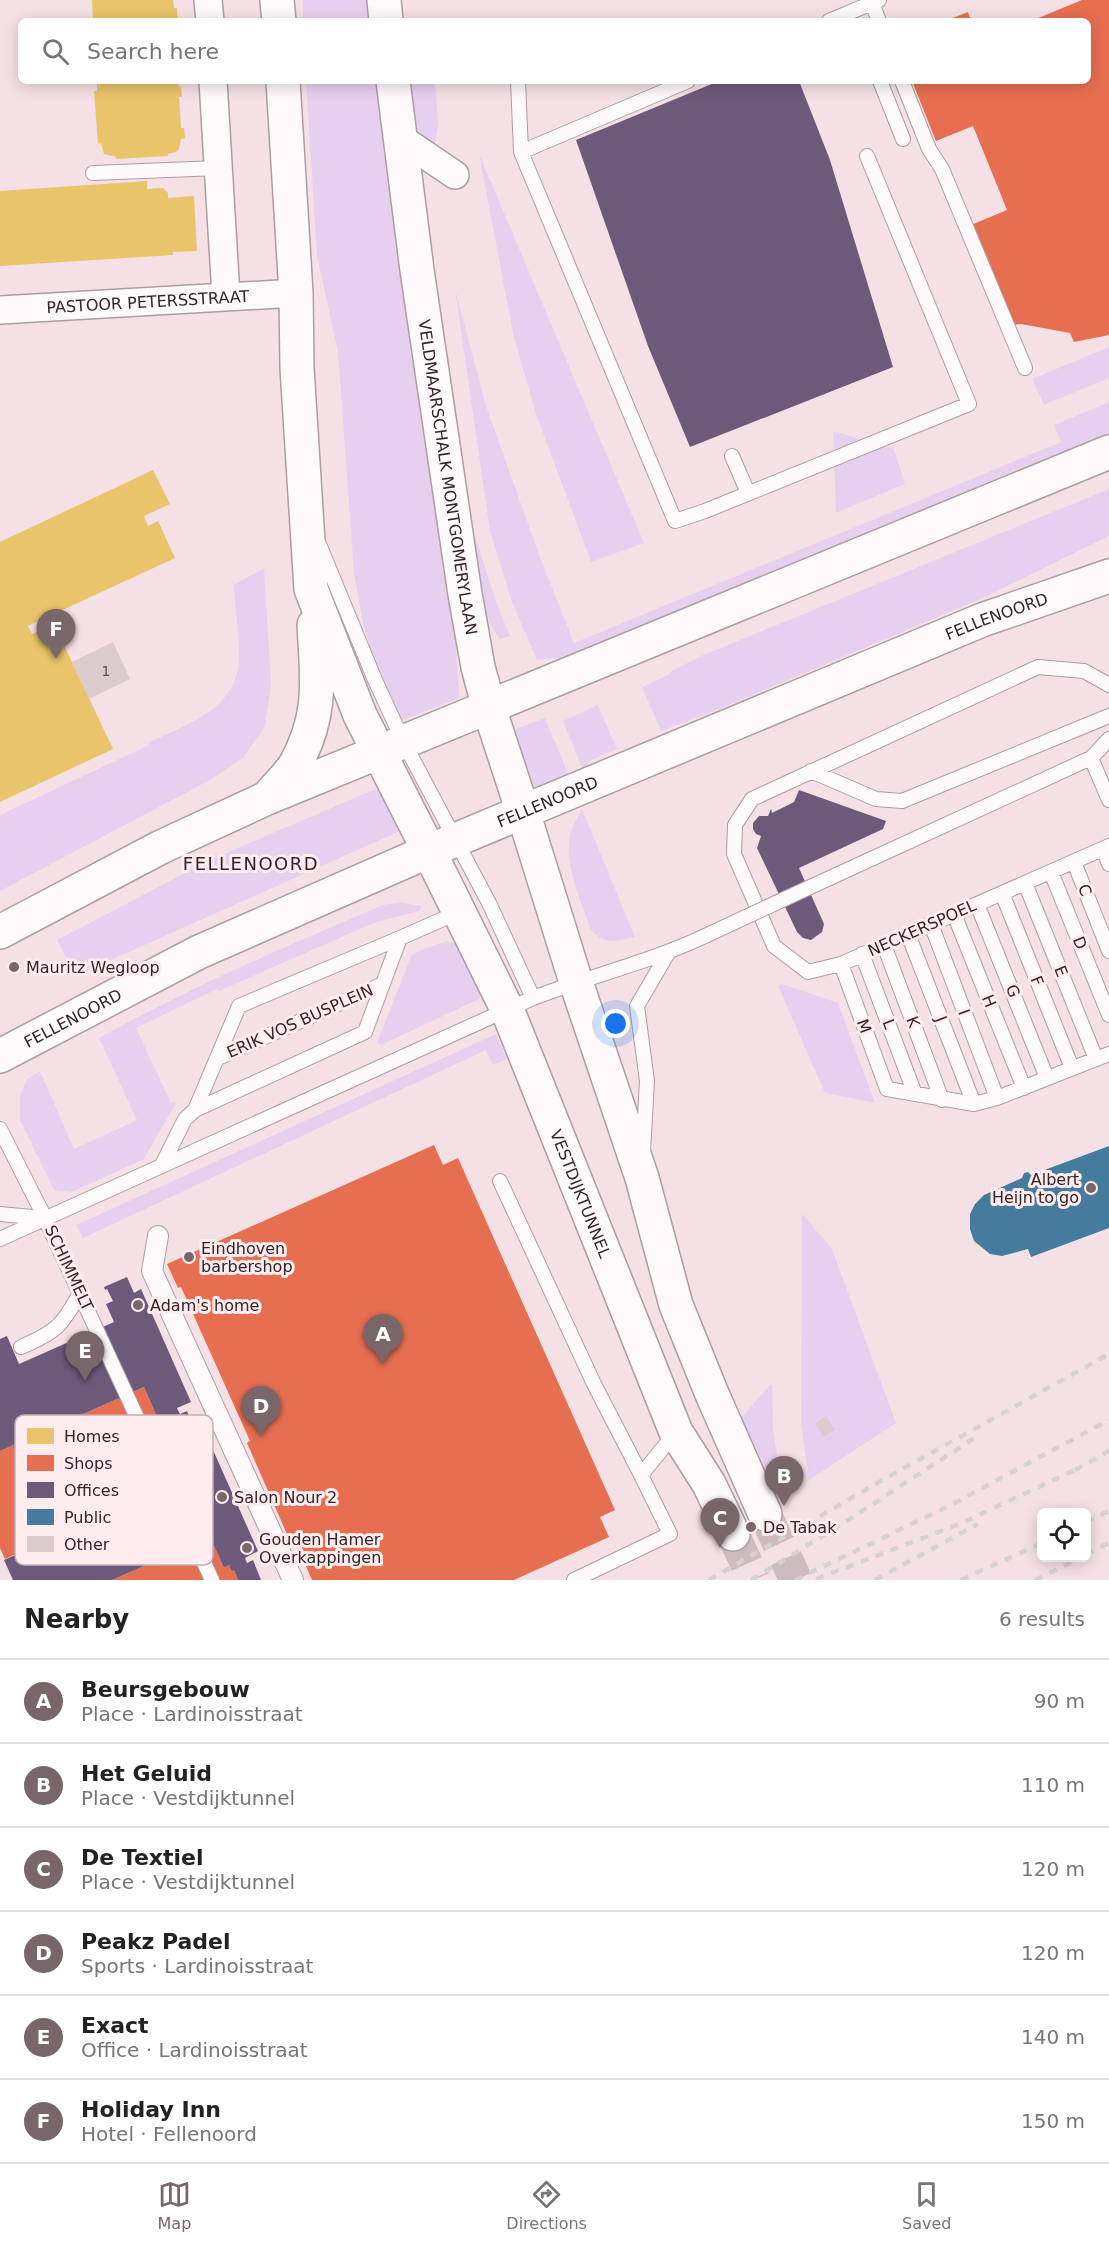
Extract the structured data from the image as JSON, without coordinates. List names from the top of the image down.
{
  "streets": {
    "main road": ["VELDMAARSCHALK MONTGOMERYLAAN", "FELLENOORD", "VESTDIJKTUNNEL"],
    "street": ["PASTOOR PETERSSTRAAT"],
    "lane": [
      "C",
      "NECKERSPOEL",
      "D",
      "E",
      "F",
      "G",
      "H",
      "I",
      "J",
      "ERIK VOS BUSPLEIN",
      "K",
      "L",
      "M",
      "SCHIMMELT"
    ]
  },
  "crossings": [
    ["VELDMAARSCHALK MONTGOMERYLAAN", "FELLENOORD"],
    ["FELLENOORD", "VESTDIJKTUNNEL"],
    ["C", "NECKERSPOEL"],
    ["NECKERSPOEL", "D"],
    ["NECKERSPOEL", "E"],
    ["NECKERSPOEL", "F"],
    ["NECKERSPOEL", "G"],
    ["NECKERSPOEL", "H"],
    ["NECKERSPOEL", "I"],
    ["NECKERSPOEL", "J"],
    ["NECKERSPOEL", "K"],
    ["NECKERSPOEL", "L"],
    ["NECKERSPOEL", "M"],
    ["L", "M"]
  ],
  "districts": ["FELLENOORD"],
  "places": [
    "Mauritz Wegloop",
    "Albert Heijn to go",
    "Eindhoven barbershop",
    "Adam's home",
    "Salon Nour 2",
    "De Tabak",
    "Gouden Hamer Overkappingen"
  ],
  "house_numbers": ["1"],
  "legend": [
    "Homes",
    "Shops",
    "Offices",
    "Public",
    "Other"
  ],
  "page": {
    "search": "Search here",
    "pins": [
      "F",
      "A",
      "E",
      "D",
      "B",
      "C"
    ],
    "heading": ["Nearby", "6 results"],
    "list": [
      {
        "mark": "A",
        "name": "Beursgebouw",
        "note": "Place · Lardinoisstraat",
        "value": "90 m"
      },
      {
        "mark": "B",
        "name": "Het Geluid",
        "note": "Place · Vestdijktunnel",
        "value": "110 m"
      },
      {
        "mark": "C",
        "name": "De Textiel",
        "note": "Place · Vestdijktunnel",
        "value": "120 m"
      },
      {
        "mark": "D",
        "name": "Peakz Padel",
        "note": "Sports · Lardinoisstraat",
        "value": "120 m"
      },
      {
        "mark": "E",
        "name": "Exact",
        "note": "Office · Lardinoisstraat",
        "value": "140 m"
      },
      {
        "mark": "F",
        "name": "Holiday Inn",
        "note": "Hotel · Fellenoord",
        "value": "150 m"
      }
    ],
    "nav": ["Map", "Directions", "Saved"]
  }
}
